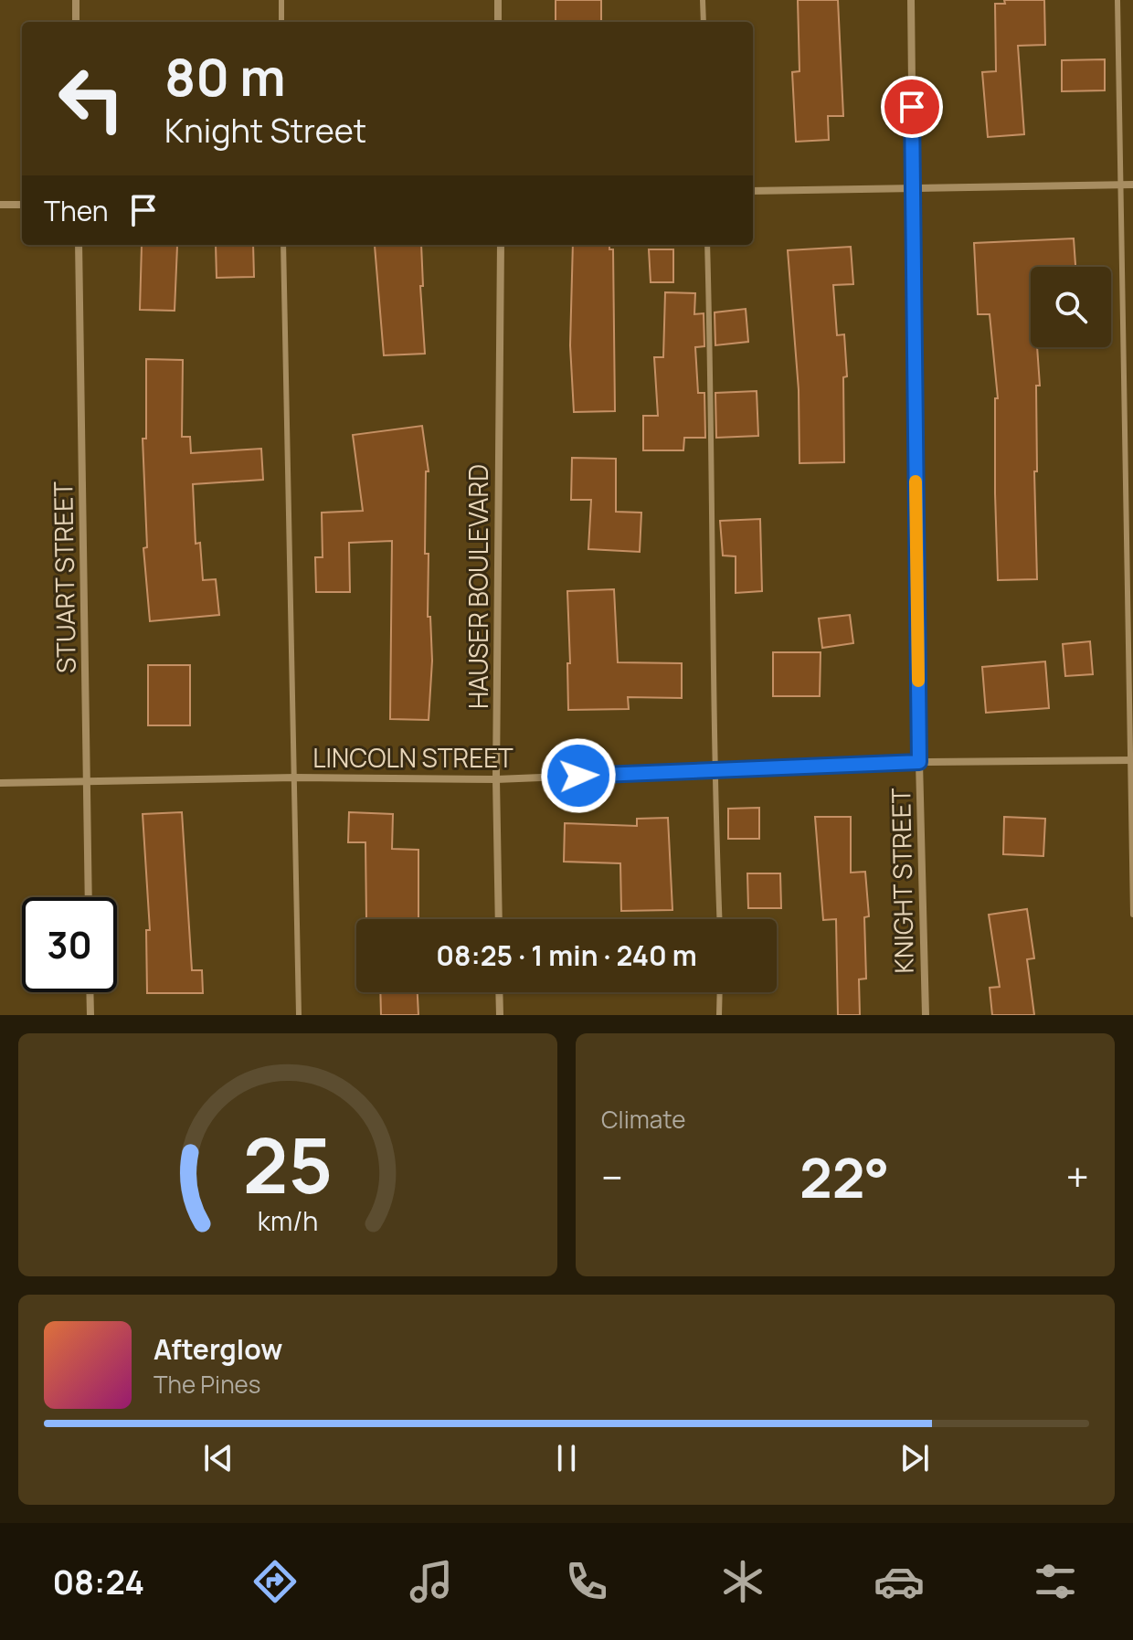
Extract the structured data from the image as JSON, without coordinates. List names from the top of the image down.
{
  "streets": {
    "street": [
      "STUART STREET",
      "HAUSER BOULEVARD",
      "LINCOLN STREET",
      "KNIGHT STREET"
    ]
  },
  "crossings": [
    ["STUART STREET", "LINCOLN STREET"],
    ["HAUSER BOULEVARD", "LINCOLN STREET"],
    ["LINCOLN STREET", "KNIGHT STREET"]
  ],
  "page": {
    "turn": ["80 m", "Knight Street"],
    "then": "Then",
    "limit": "30",
    "trip": "08:25 · 1 min · 240 m",
    "tile": "Climate",
    "heat": ["−", "22°", "+"],
    "song": ["Afterglow", "The Pines"],
    "tabs": "08:24",
    "gauge": ["25", "km/h"]
  }
}
